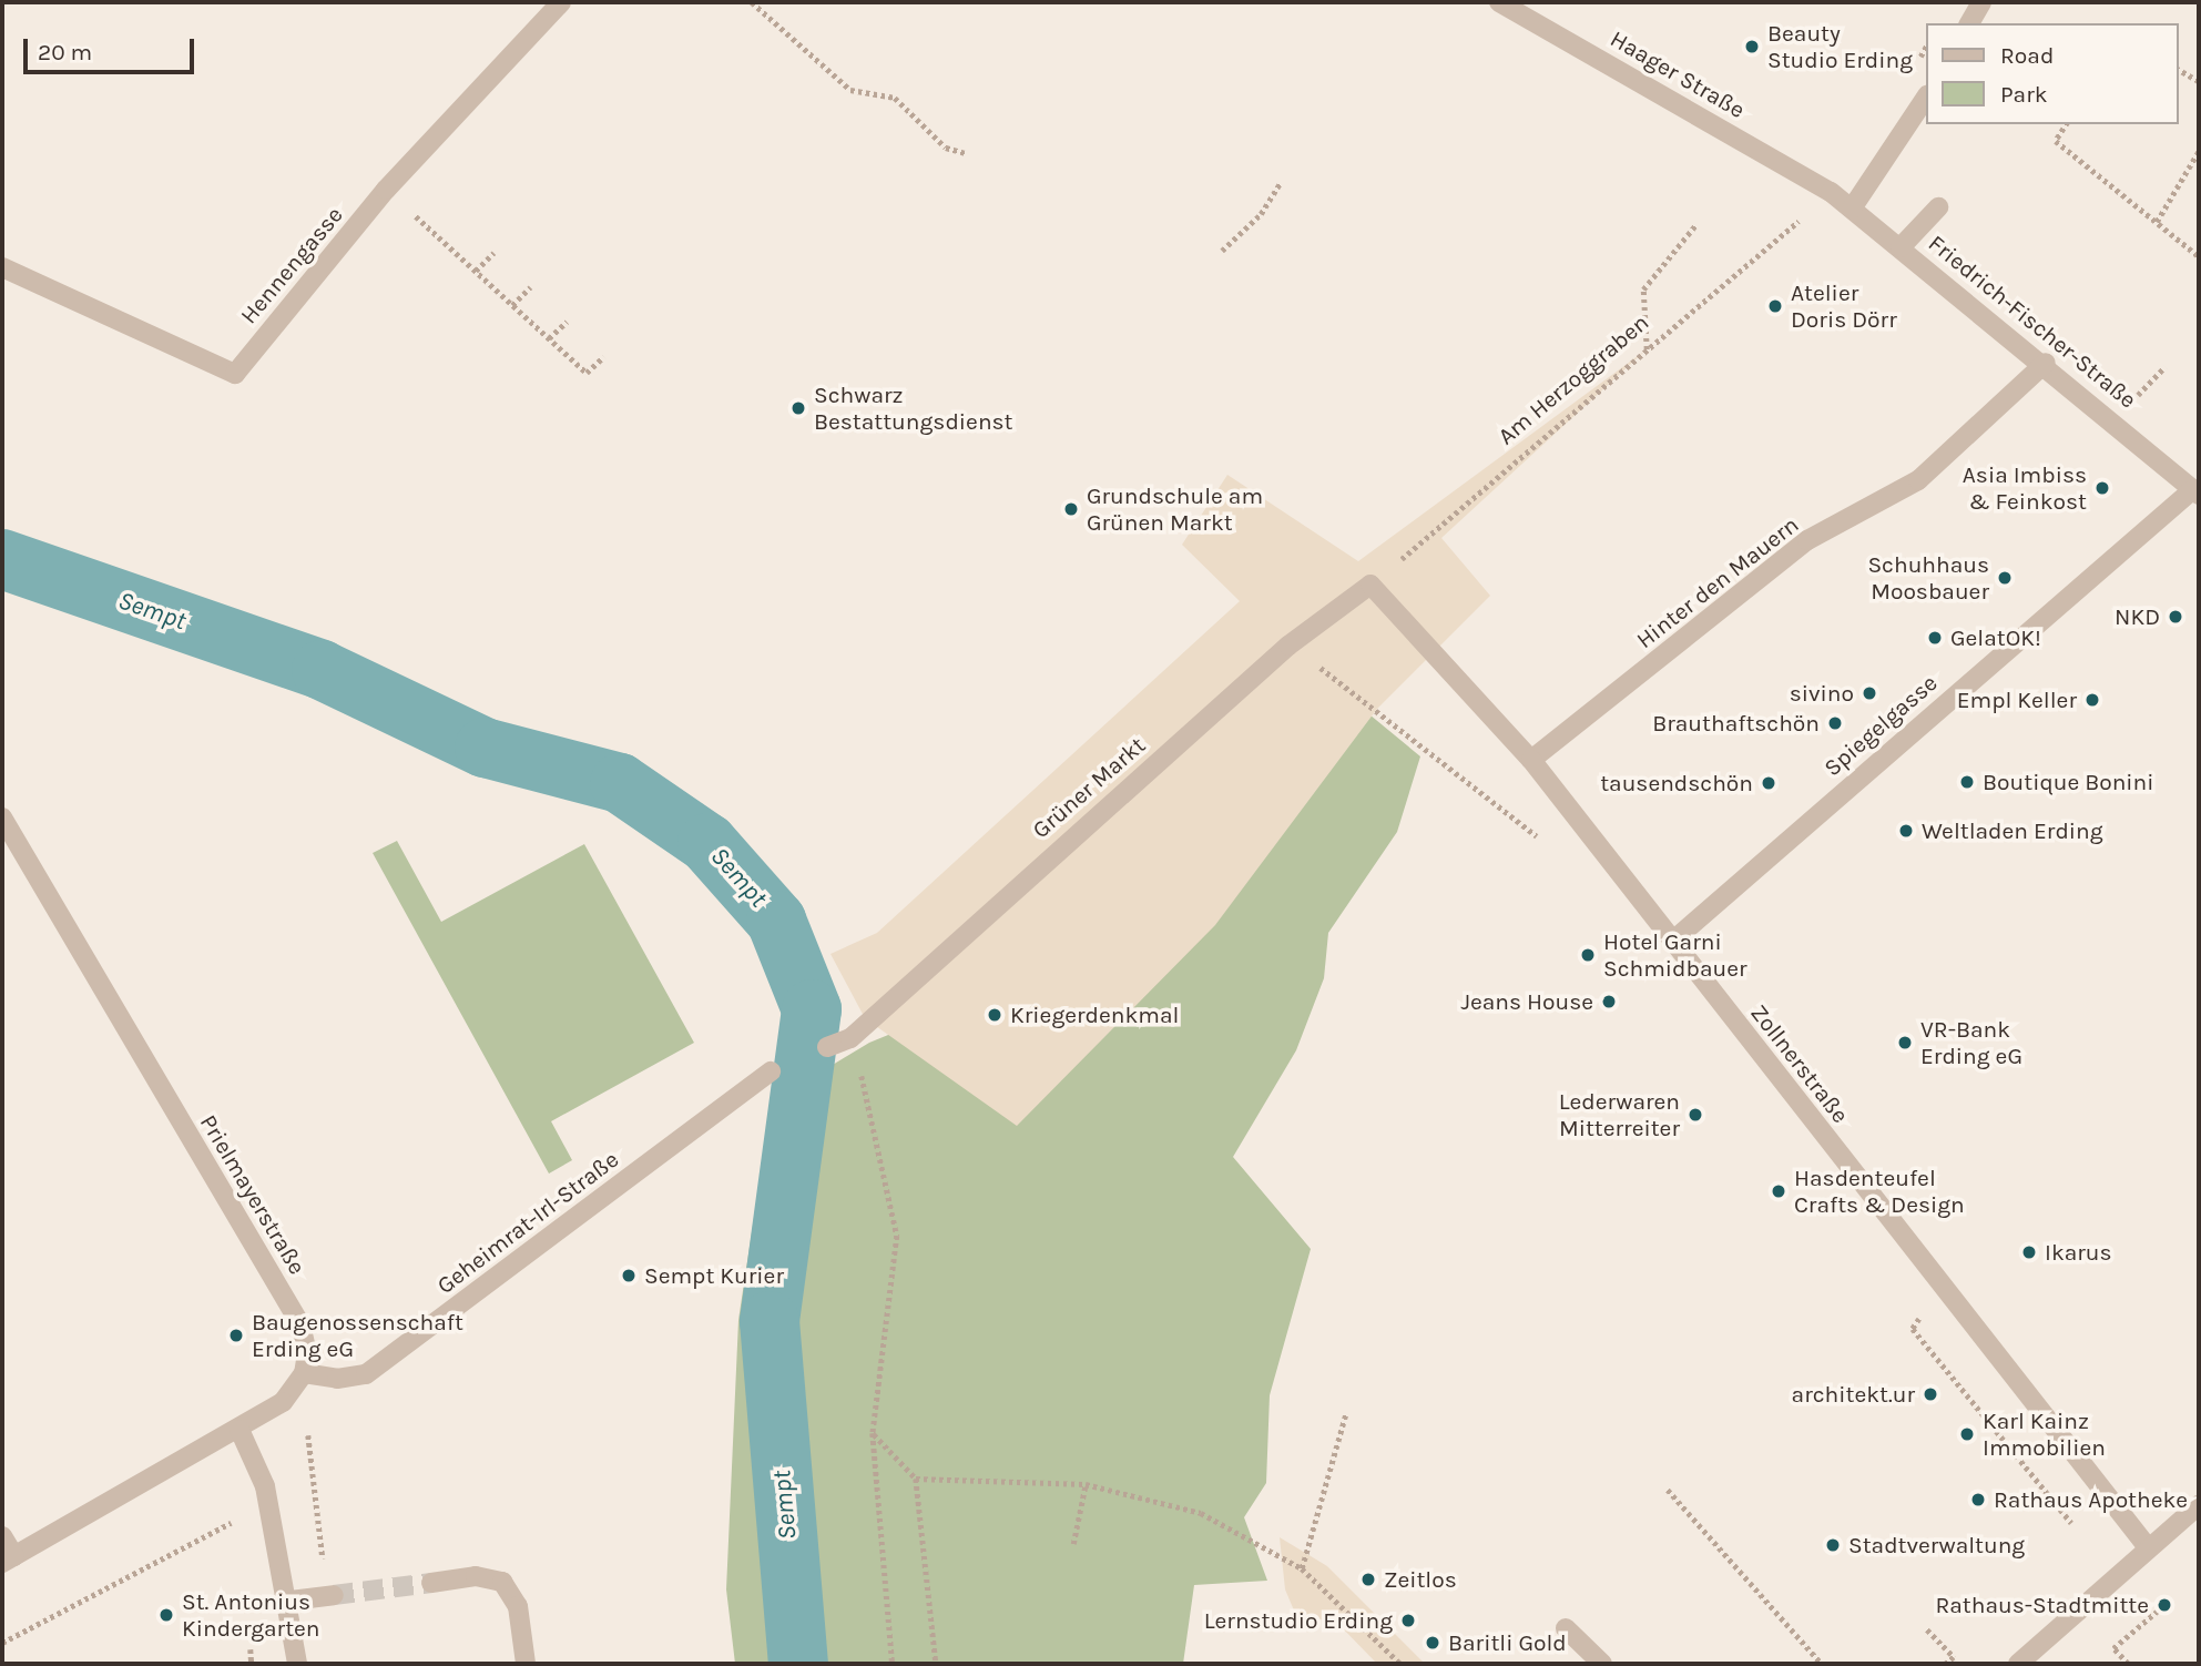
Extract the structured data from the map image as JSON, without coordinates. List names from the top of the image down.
{
  "streets": {
    "street": [
      "Haager Straße",
      "Hennengasse",
      "Friedrich-Fischer-Straße",
      "Hinter den Mauern",
      "Spiegelgasse",
      "Grüner Markt",
      "Zollnerstraße",
      "Prielmayerstraße",
      "Geheimrat-Irl-Straße"
    ],
    "path": ["Am Herzoggraben"]
  },
  "crossings": [
    ["Haager Straße", "Friedrich-Fischer-Straße"],
    ["Friedrich-Fischer-Straße", "Hinter den Mauern"],
    ["Friedrich-Fischer-Straße", "Spiegelgasse"],
    ["Am Herzoggraben", "Grüner Markt"],
    ["Am Herzoggraben", "Zollnerstraße"],
    ["Hinter den Mauern", "Zollnerstraße"],
    ["Spiegelgasse", "Zollnerstraße"],
    ["Grüner Markt", "Zollnerstraße"],
    ["Prielmayerstraße", "Geheimrat-Irl-Straße"]
  ],
  "water": ["Sempt"],
  "places": [
    "Beauty Studio Erding",
    "Atelier Doris Dörr",
    "Schwarz Bestattungsdienst",
    "Asia Imbiss & Feinkost",
    "Grundschule am Grünen Markt",
    "Schuhhaus Moosbauer",
    "NKD",
    "GelatOK!",
    "sivino",
    "Empl Keller",
    "Brauthaftschön",
    "Boutique Bonini",
    "tausendschön",
    "Weltladen Erding",
    "Hotel Garni Schmidbauer",
    "Jeans House",
    "Kriegerdenkmal",
    "VR-Bank Erding eG",
    "Lederwaren Mitterreiter",
    "Hasdenteufel Crafts & Design",
    "Ikarus",
    "Sempt Kurier",
    "Baugenossenschaft Erding eG",
    "architekt.ur",
    "Karl Kainz Immobilien",
    "Rathaus Apotheke",
    "Stadtverwaltung",
    "Zeitlos",
    "Rathaus-Stadtmitte",
    "St. Antonius Kindergarten",
    "Lernstudio Erding",
    "Baritli Gold"
  ],
  "legend": ["Road", "Park"],
  "scale_bar": "20 m"
}
